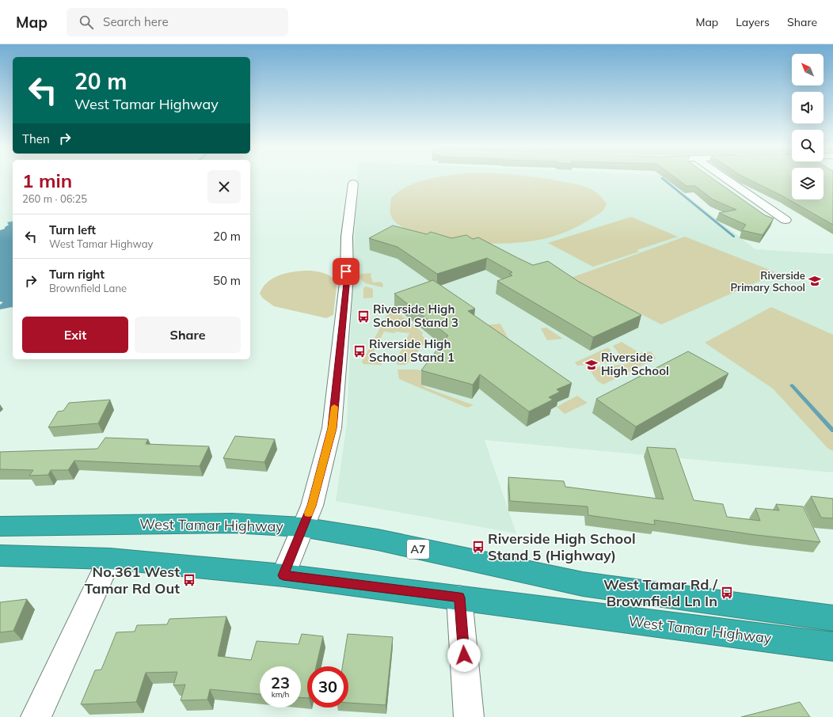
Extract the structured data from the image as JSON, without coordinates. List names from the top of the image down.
{
  "streets": {
    "highway": ["West Tamar Highway", "A7"]
  },
  "places": {
    "school or university": ["Riverside Primary School", "Riverside High School"],
    "bus stop": [
      "Riverside High School Stand 3",
      "Riverside High School Stand 1",
      "Riverside High School Stand 5 (Highway)",
      "No.361 West Tamar Rd Out",
      "West Tamar Rd / Brownfield Ln In"
    ]
  },
  "north": "top left",
  "page": {
    "header": "Map",
    "search": "Search here",
    "nav": ["Map", "Layers", "Share"],
    "turn": ["20 m", "West Tamar Highway"],
    "then": "Then",
    "heading": ["1 min", "260 m · 06:25"],
    "list": [
      {
        "name": "Turn left",
        "note": "West Tamar Highway",
        "value": "20 m"
      },
      {
        "name": "Turn right",
        "note": "Brownfield Lane",
        "value": "50 m"
      }
    ],
    "buttons": ["Exit", "Share"],
    "speed": "23 km/h",
    "limit": "30"
  }
}
